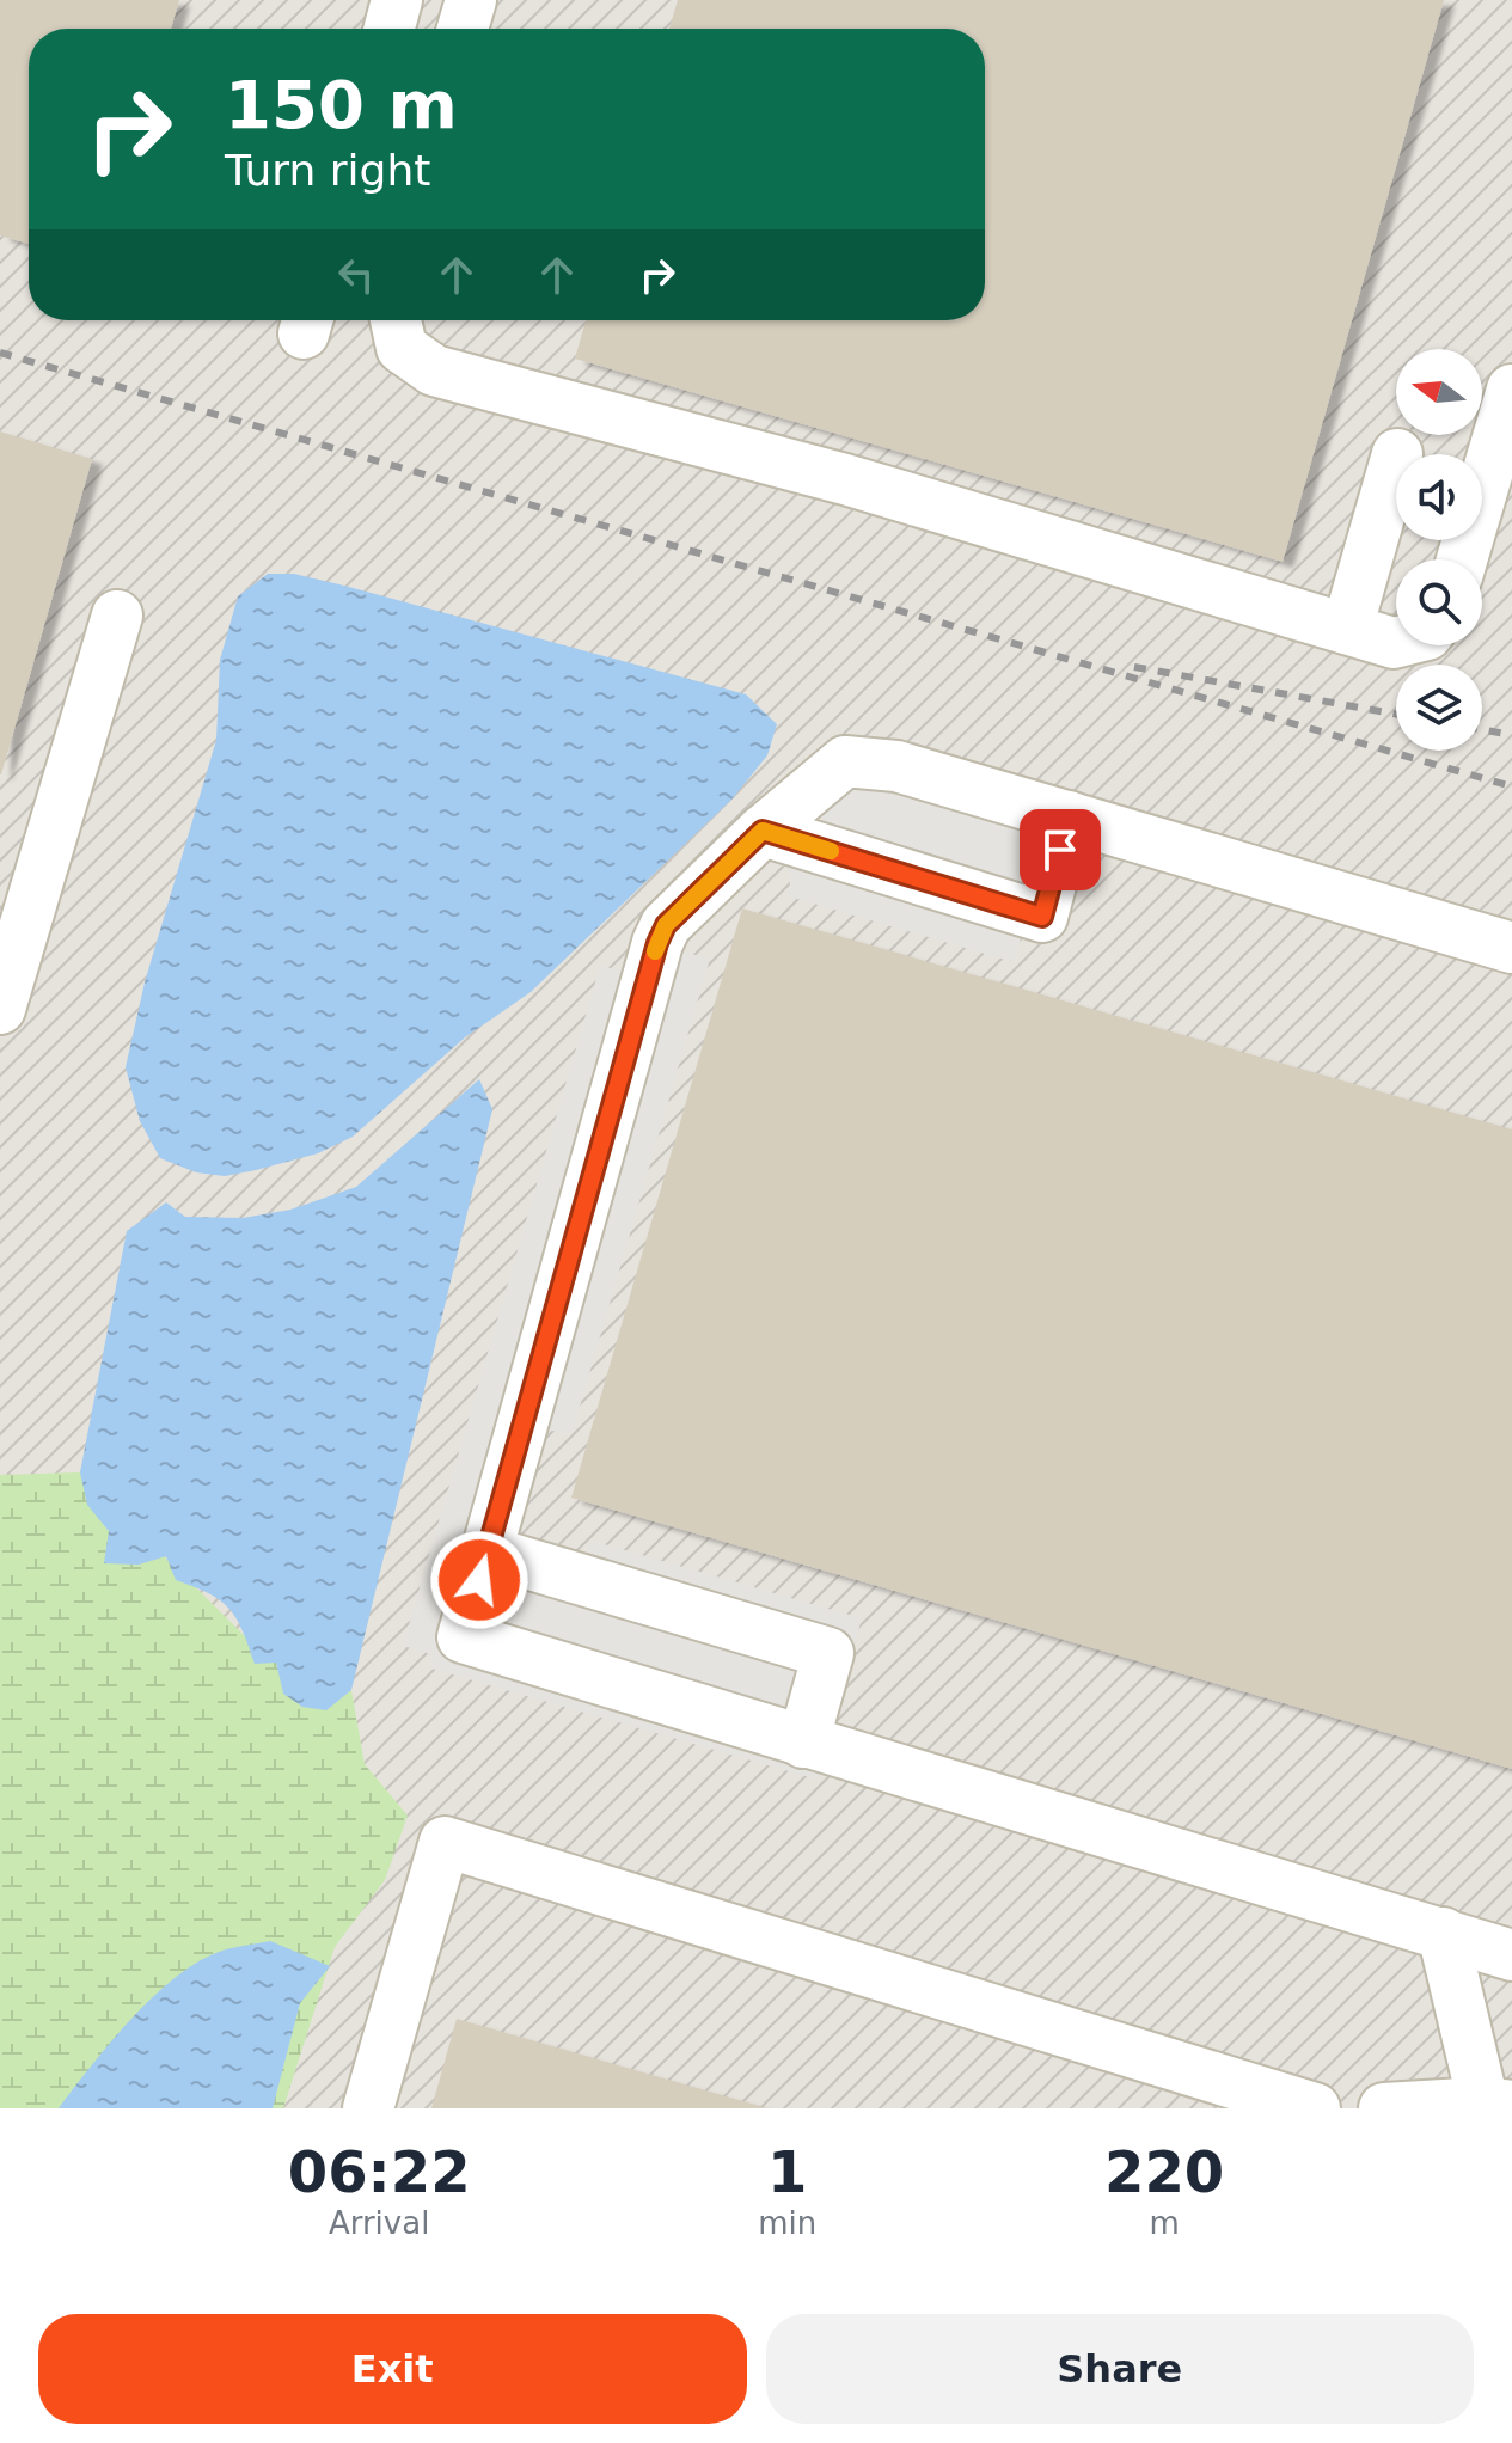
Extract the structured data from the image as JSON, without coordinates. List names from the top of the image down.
{
  "north": "left",
  "page": {
    "turn": ["150 m", "Turn right"],
    "eta": [
      "06:22",
      "Arrival",
      "1",
      "min",
      "220",
      "m"
    ],
    "buttons": ["Exit", "Share"]
  }
}
